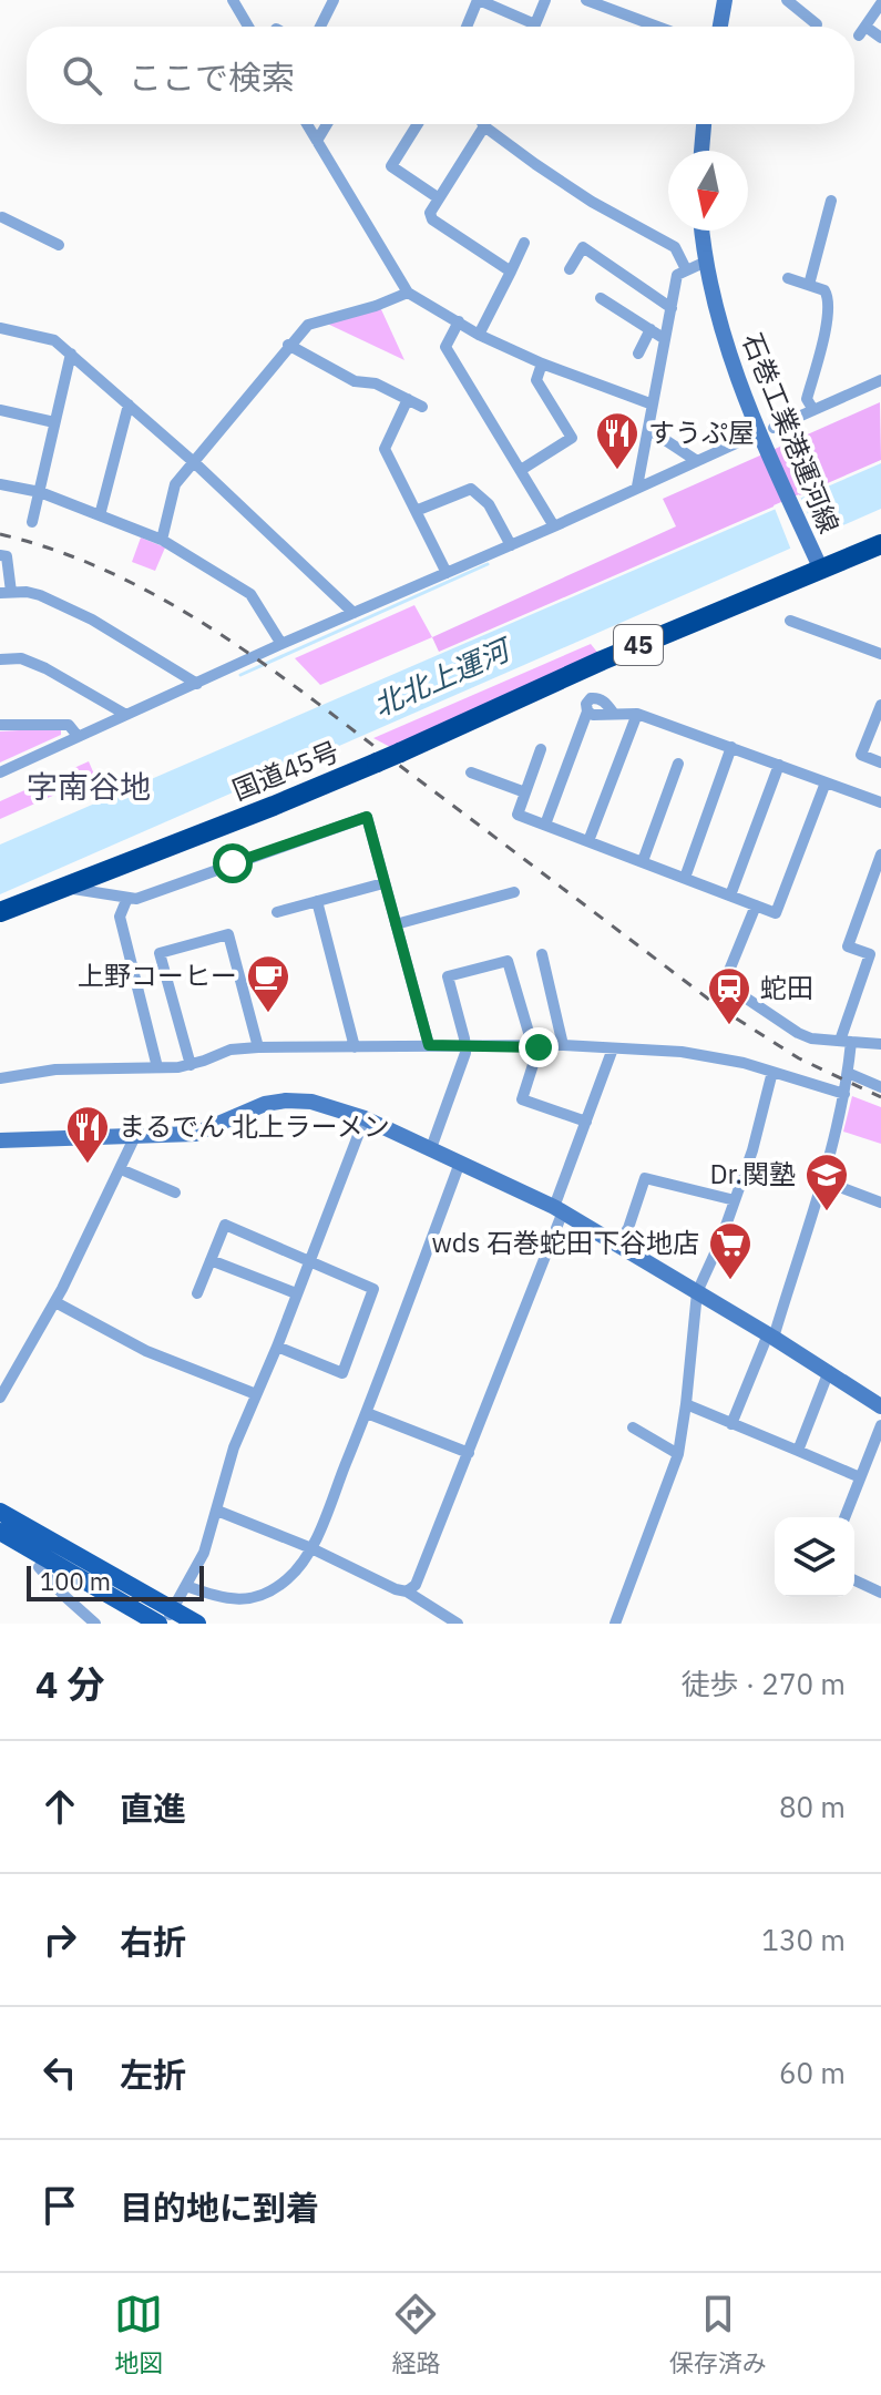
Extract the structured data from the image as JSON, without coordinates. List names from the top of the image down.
{
  "streets": {
    "highway": ["45", "国道45号"],
    "street": ["石巻工業港運河線"]
  },
  "crossings": [
    ["石巻工業港運河線", "国道45号"]
  ],
  "districts": ["字南谷地"],
  "water": ["北北上運河"],
  "places": {
    "restaurant": ["すうぷ屋", "まるでん 北上ラーメン"],
    "cafe": ["上野コーヒー"],
    "station": ["蛇田"],
    "school or university": ["Dr.関塾"],
    "supermarket": ["wds 石巻蛇田下谷地店"]
  },
  "scale_bar": "100 m",
  "north": "bottom",
  "page": {
    "search": "ここで検索",
    "scale": "100 m",
    "heading": ["4 分", "徒歩 · 270 m"],
    "list": [
      ["直進", "80 m"],
      ["右折", "130 m"],
      ["左折", "60 m"],
      "目的地に到着"
    ],
    "nav": ["地図", "経路", "保存済み"]
  }
}
